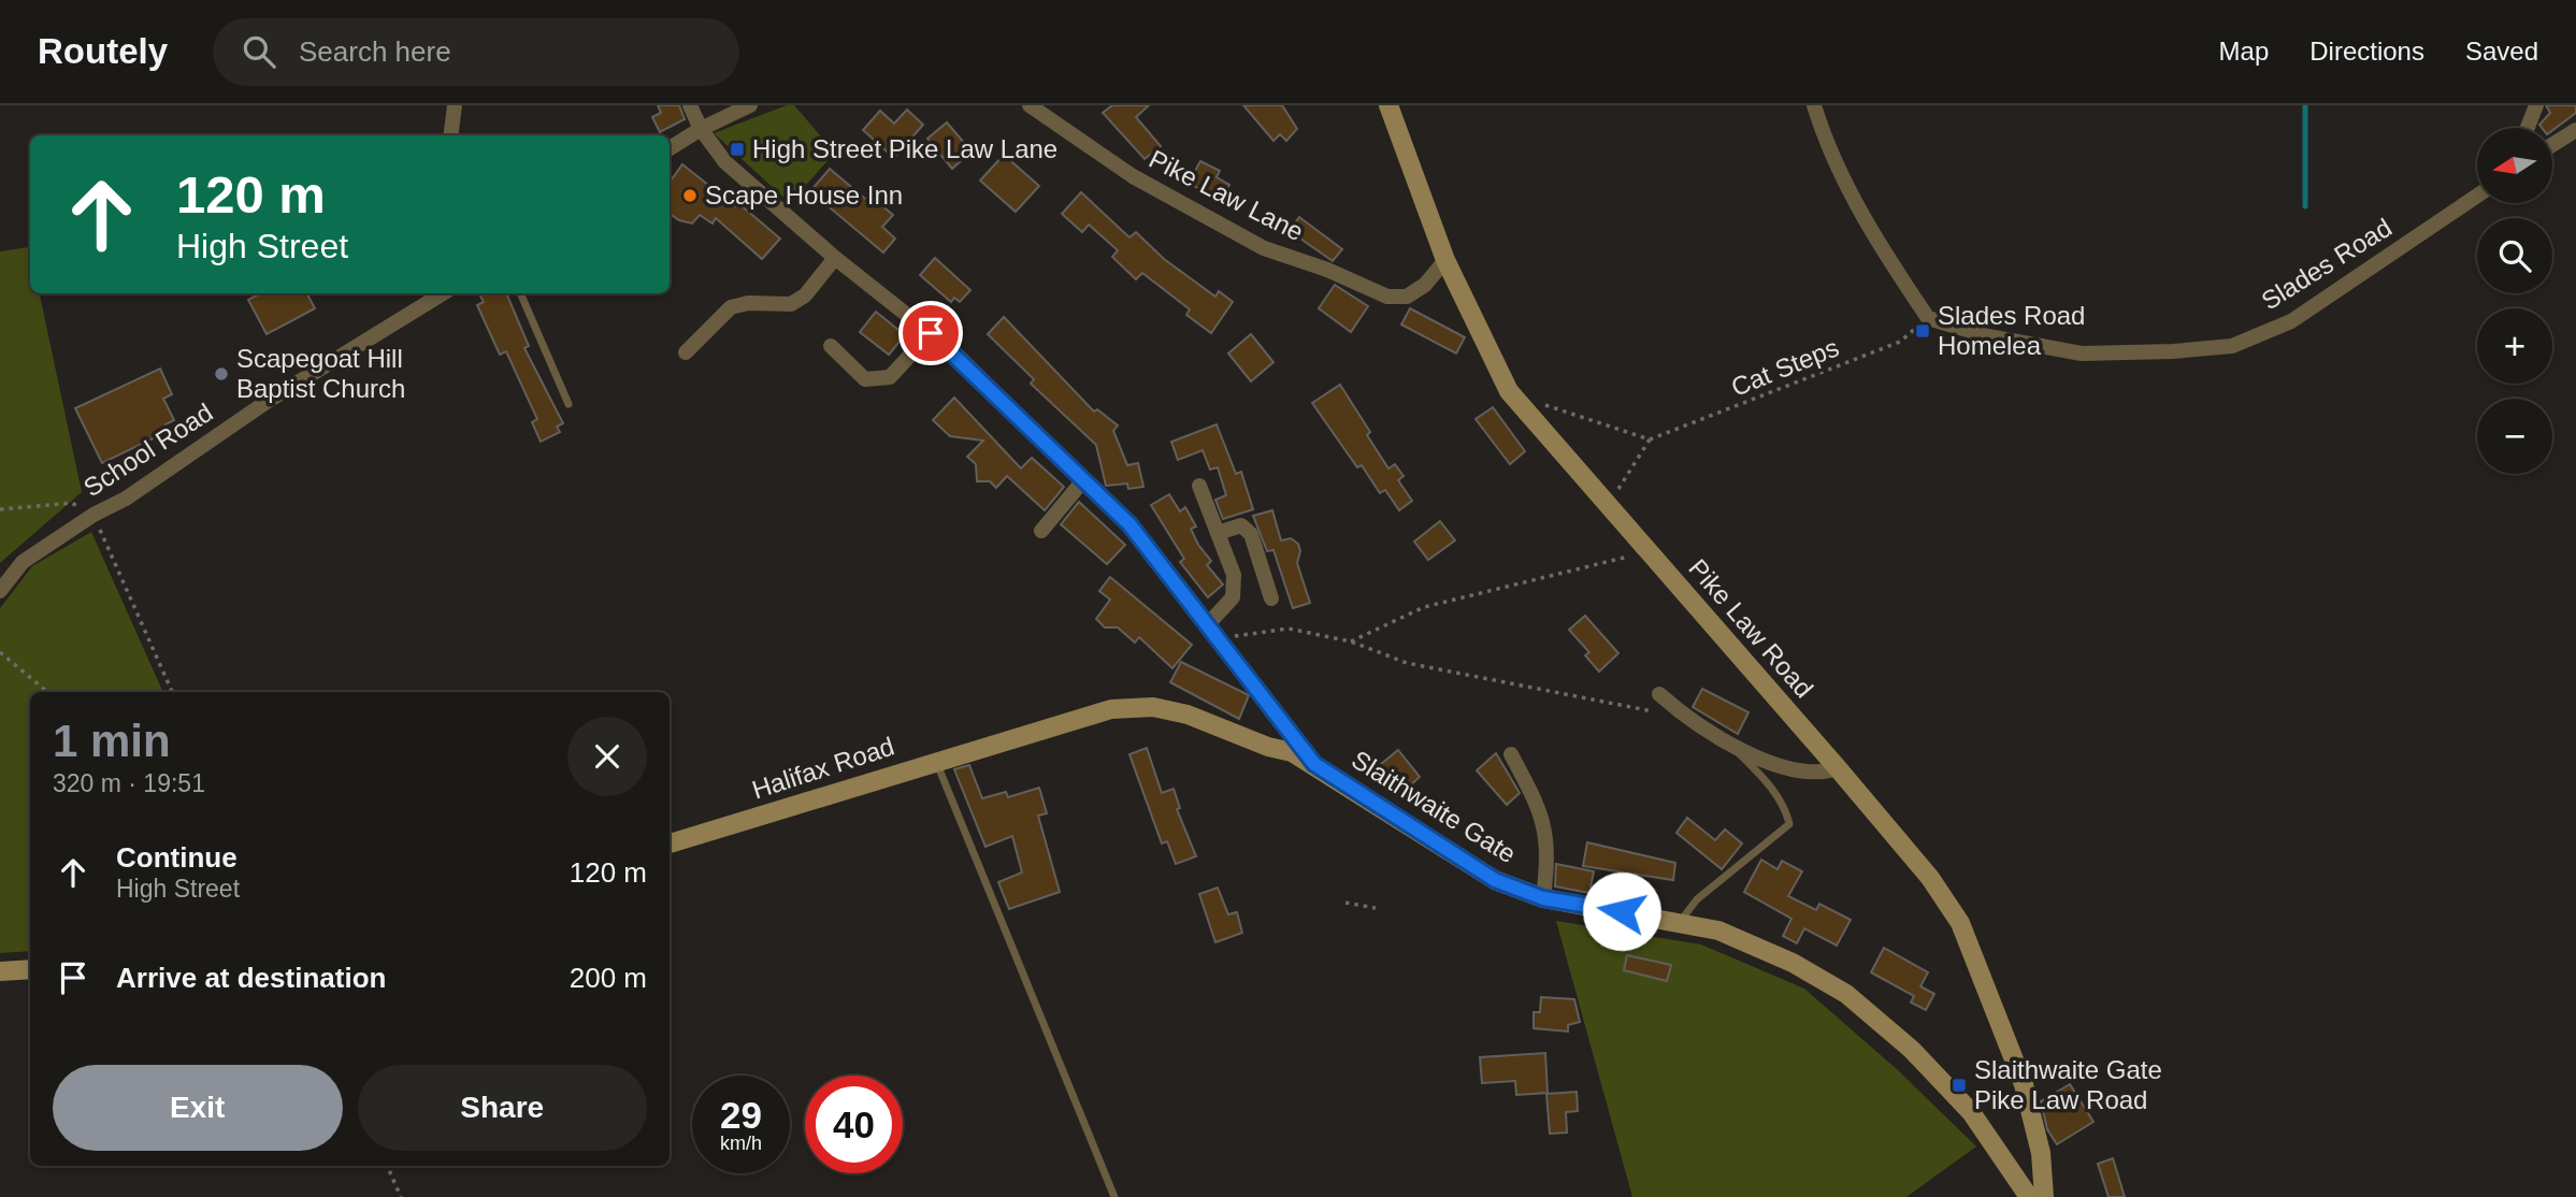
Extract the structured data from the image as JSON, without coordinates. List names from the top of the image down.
{
  "streets": {
    "street": [
      "Pike Law Lane",
      "Slades Road",
      "School Road",
      "Pike Law Road",
      "Halifax Road",
      "Slaithwaite Gate"
    ],
    "path": ["Cat Steps"]
  },
  "crossings": [
    ["Pike Law Lane", "Pike Law Road"],
    ["Slades Road", "Cat Steps"],
    ["Halifax Road", "Slaithwaite Gate"]
  ],
  "places": {
    "transit": ["High Street Pike Law Lane", "Slades Road Homelea", "Slaithwaite Gate Pike Law Road"],
    "other": ["Scape House Inn", "Scapegoat Hill Baptist Church"]
  },
  "north": "left",
  "page": {
    "header": "Routely",
    "search": "Search here",
    "nav": ["Map", "Directions", "Saved"],
    "map_buttons": ["+", "−"],
    "turn": ["120 m", "High Street"],
    "heading": ["1 min", "320 m · 19:51"],
    "list": [
      {
        "name": "Continue",
        "note": "High Street",
        "value": "120 m"
      },
      {
        "name": "Arrive at destination",
        "value": "200 m"
      }
    ],
    "buttons": ["Exit", "Share"],
    "speed": "29 km/h",
    "limit": "40"
  }
}
